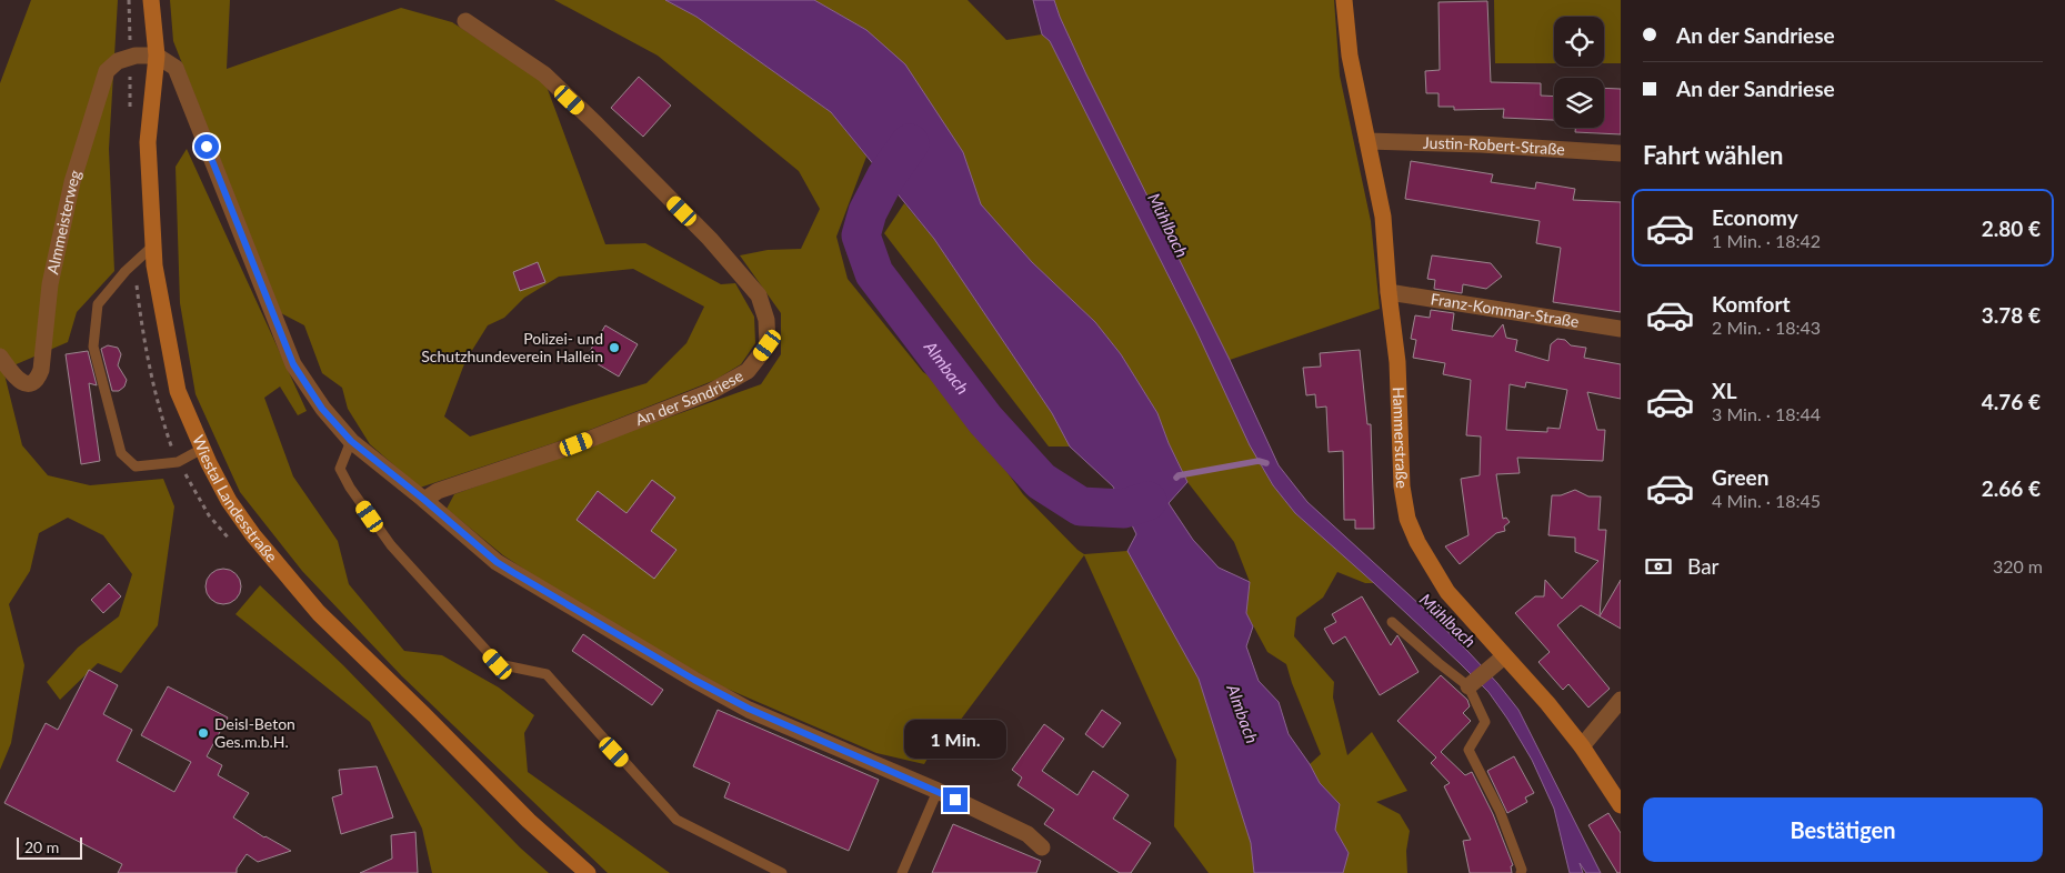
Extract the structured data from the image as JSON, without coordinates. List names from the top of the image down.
{
  "streets": {
    "main road": ["Hammerstraße", "Wiestal Landesstraße"],
    "street": [
      "Justin-Robert-Straße",
      "Almmeisterweg",
      "Franz-Kommar-Straße",
      "An der Sandriese"
    ]
  },
  "crossings": [
    ["Justin-Robert-Straße", "Hammerstraße"],
    ["Almmeisterweg", "Wiestal Landesstraße"],
    ["Franz-Kommar-Straße", "Hammerstraße"]
  ],
  "water": ["Mühlbach", "Almbach"],
  "places": ["Polizei- und Schutzhundeverein Hallein", "Deisl-Beton Ges.m.b.H."],
  "scale_bar": "20 m",
  "page": {
    "banner": ["An der Sandriese", "An der Sandriese"],
    "heading": "Fahrt wählen",
    "list": [
      {
        "name": "Economy",
        "note": "1 Min. · 18:42",
        "value": "2.80 €"
      },
      {
        "name": "Komfort",
        "note": "2 Min. · 18:43",
        "value": "3.78 €"
      },
      {
        "name": "XL",
        "note": "3 Min. · 18:44",
        "value": "4.76 €"
      },
      {
        "name": "Green",
        "note": "4 Min. · 18:45",
        "value": "2.66 €"
      }
    ],
    "pay": ["Bar", "320 m"],
    "bubble": "1 Min.",
    "buttons": "Bestätigen",
    "scale": "20 m"
  }
}
